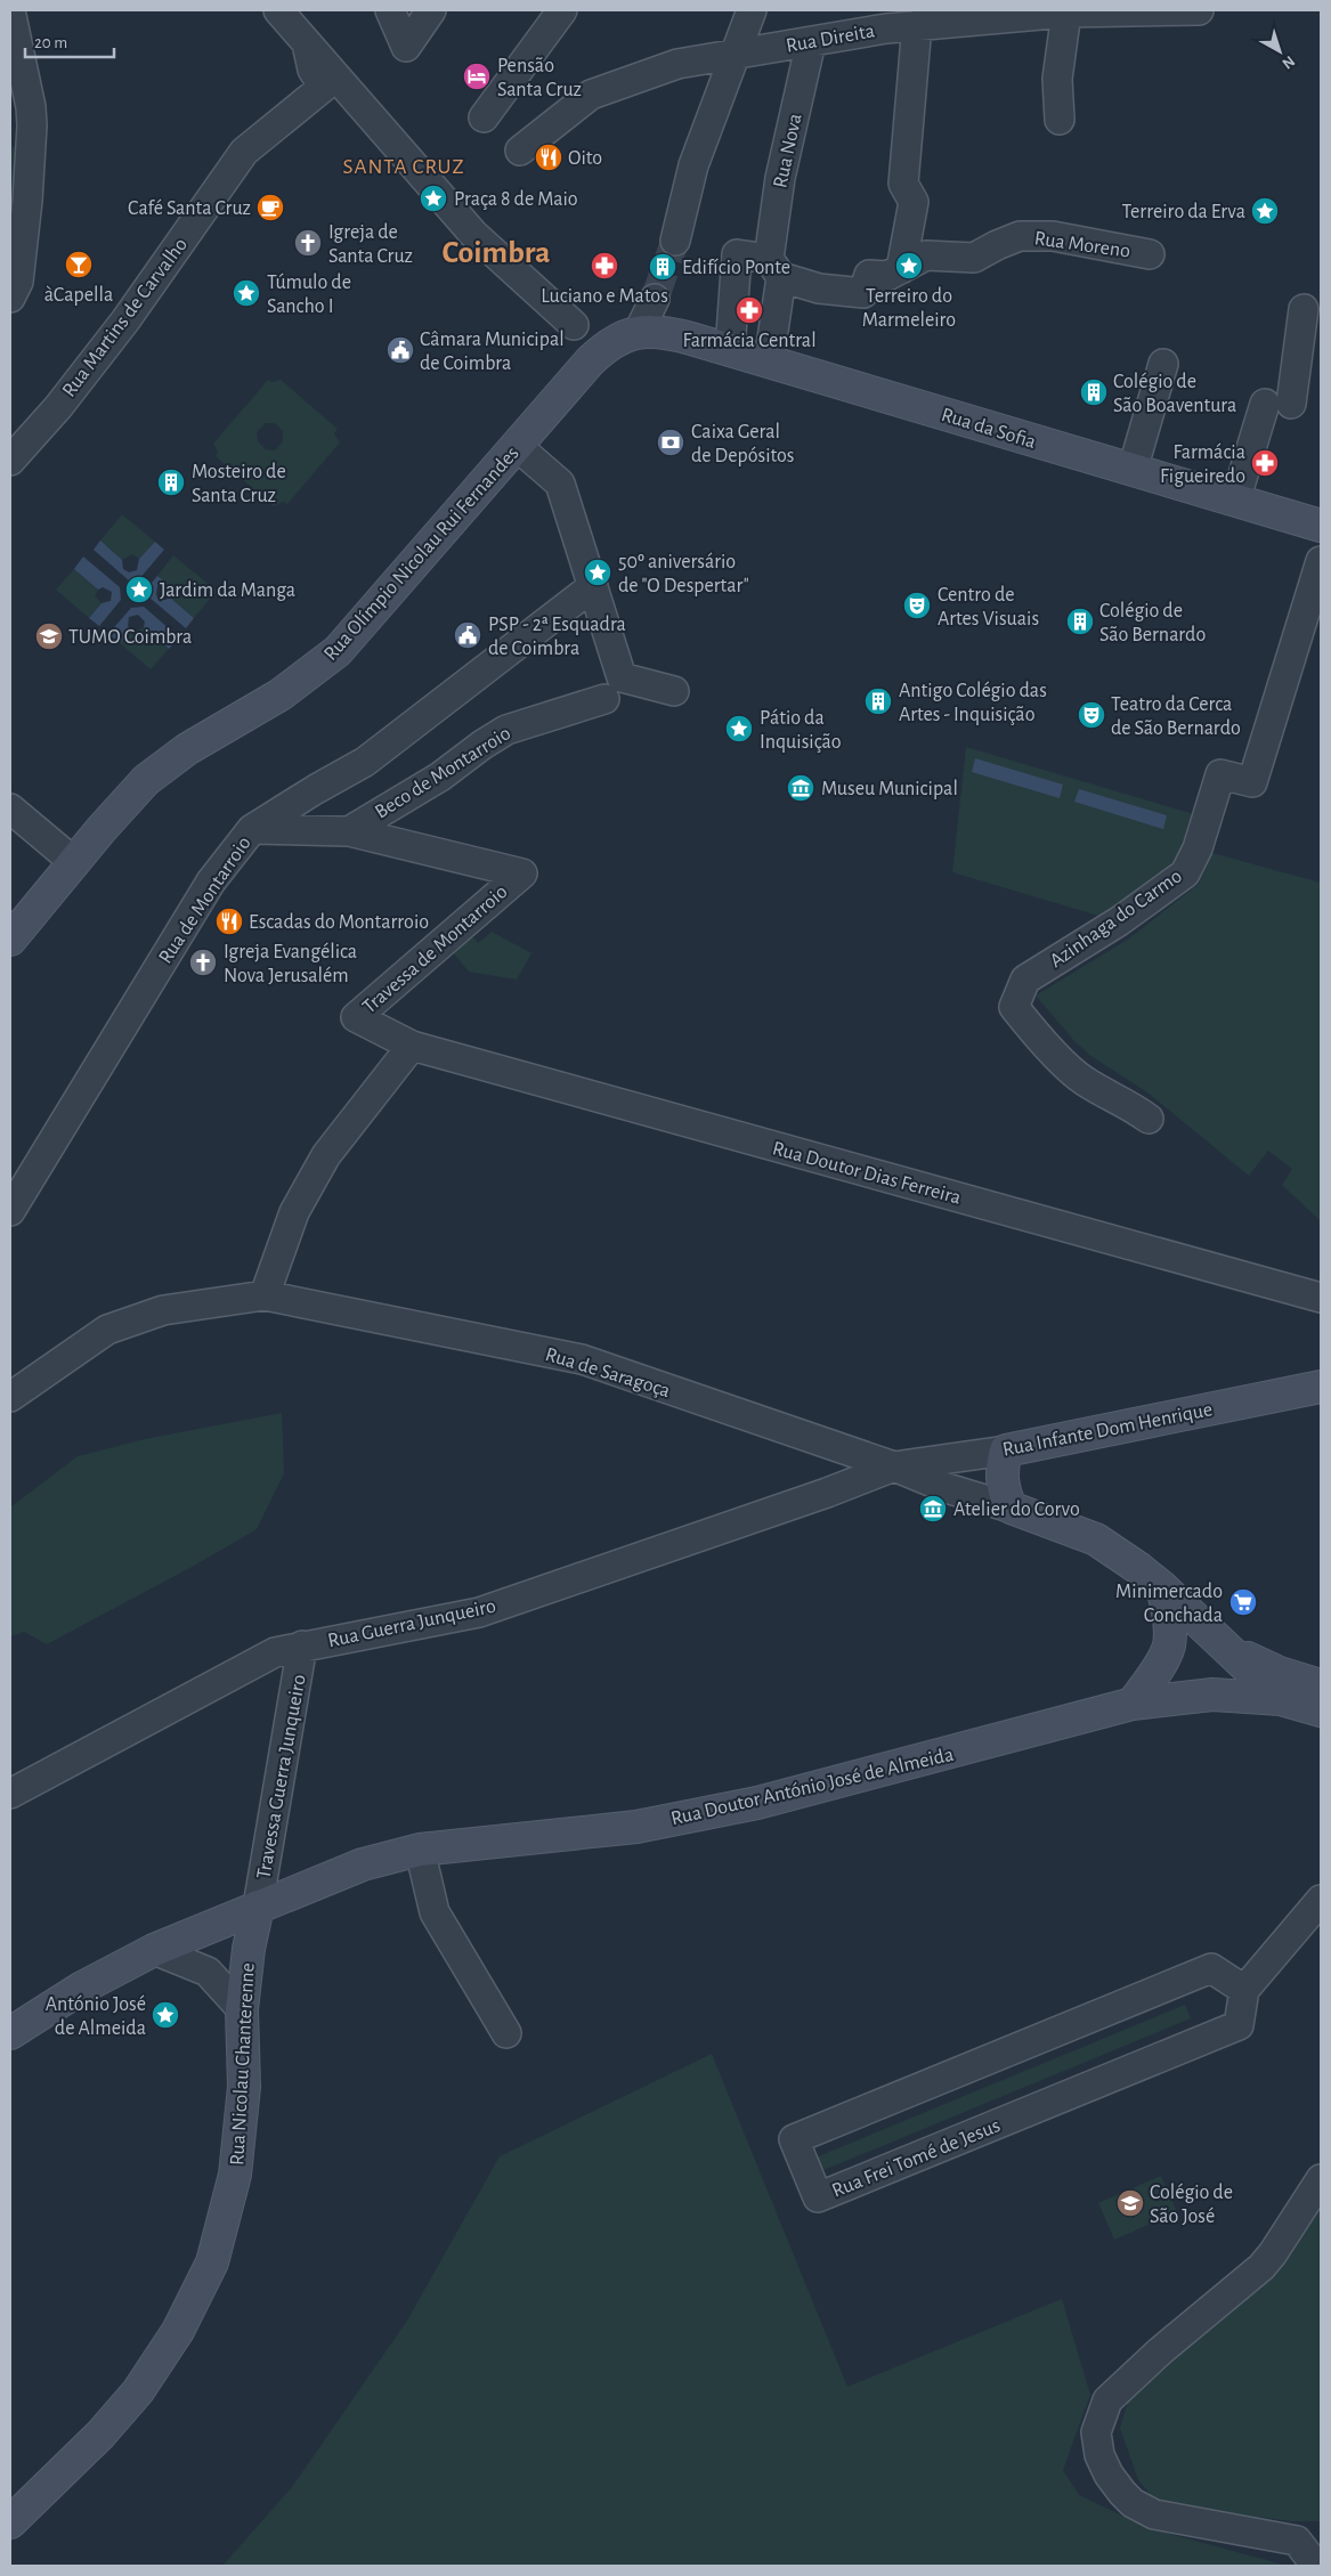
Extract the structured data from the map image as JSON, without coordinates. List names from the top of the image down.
{
  "streets": {
    "street": [
      "Rua Direita",
      "Rua Nova",
      "Rua Moreno",
      "Rua Martins de Carvalho",
      "Rua da Sofia",
      "Rua Olímpio Nicolau Rui Fernandes",
      "Beco de Montarroio",
      "Rua de Montarroio",
      "Azinhaga do Carmo",
      "Travessa de Montarroio",
      "Rua Doutor Dias Ferreira",
      "Rua de Saragoça",
      "Rua Infante Dom Henrique",
      "Rua Guerra Junqueiro",
      "Travessa Guerra Junqueiro",
      "Rua Doutor António José de Almeida",
      "Rua Nicolau Chanterenne",
      "Rua Frei Tomé de Jesus"
    ]
  },
  "crossings": [
    ["Rua Direita", "Rua Nova"],
    ["Rua Nova", "Rua Moreno"],
    ["Rua Nova", "Rua da Sofia"],
    ["Rua da Sofia", "Rua Olímpio Nicolau Rui Fernandes"],
    ["Beco de Montarroio", "Travessa de Montarroio"],
    ["Rua de Montarroio", "Travessa de Montarroio"],
    ["Travessa de Montarroio", "Rua Doutor Dias Ferreira"],
    ["Rua de Saragoça", "Rua Infante Dom Henrique"],
    ["Rua de Saragoça", "Rua Guerra Junqueiro"],
    ["Rua de Saragoça", "Rua Doutor António José de Almeida"],
    ["Rua Infante Dom Henrique", "Rua Guerra Junqueiro"],
    ["Rua Guerra Junqueiro", "Travessa Guerra Junqueiro"],
    ["Travessa Guerra Junqueiro", "Rua Doutor António José de Almeida"],
    ["Travessa Guerra Junqueiro", "Rua Nicolau Chanterenne"],
    ["Rua Doutor António José de Almeida", "Rua Nicolau Chanterenne"]
  ],
  "districts": ["SANTA CRUZ", "Coimbra"],
  "places": {
    "hotel": ["Pensão Santa Cruz"],
    "restaurant": ["Oito", "Escadas do Montarroio"],
    "place": [
      "Praça 8 de Maio",
      "Terreiro da Erva",
      "Terreiro do Marmeleiro",
      "Túmulo de Sancho I",
      "50º aniversário de \"O Despertar\"",
      "Jardim da Manga",
      "Pátio da Inquisição",
      "António José de Almeida"
    ],
    "cafe": ["Café Santa Cruz"],
    "church": ["Igreja de Santa Cruz", "Igreja Evangélica Nova Jerusalém"],
    "bar": ["àCapella"],
    "pharmacy": ["Luciano e Matos", "Farmácia Central", "Farmácia Figueiredo"],
    "building": [
      "Edifício Ponte",
      "Colégio de São Boaventura",
      "Mosteiro de Santa Cruz",
      "Colégio de São Bernardo",
      "Antigo Colégio das Artes - Inquisição"
    ],
    "public building": ["Câmara Municipal de Coimbra", "PSP - 2ª Esquadra de Coimbra"],
    "bank": ["Caixa Geral de Depósitos"],
    "theatre": ["Centro de Artes Visuais", "Teatro da Cerca de São Bernardo"],
    "school or university": ["TUMO Coimbra", "Colégio de São José"],
    "museum": ["Museu Municipal", "Atelier do Corvo"],
    "supermarket": ["Minimercado Conchada"]
  },
  "scale_bar": "20 m",
  "north": "bottom right"
}
